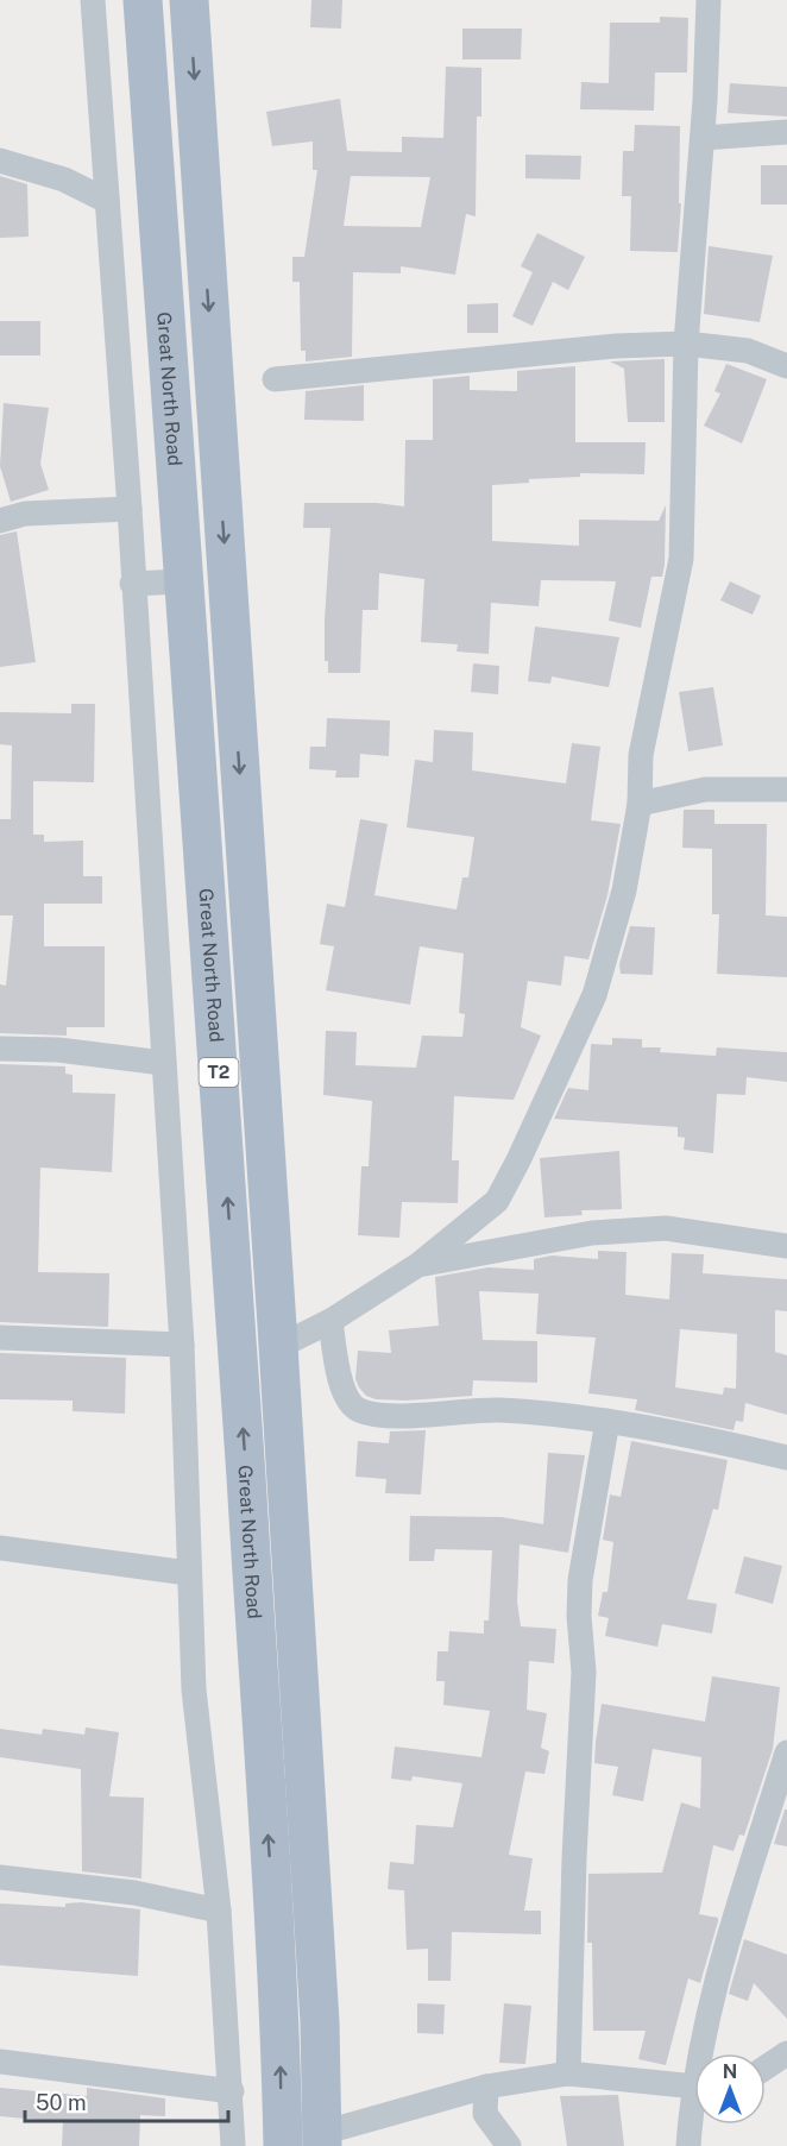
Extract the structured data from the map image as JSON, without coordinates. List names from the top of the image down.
{
  "streets": {
    "main road": ["Great North Road", "T2"]
  },
  "scale_bar": "50 m",
  "north": "top"
}
